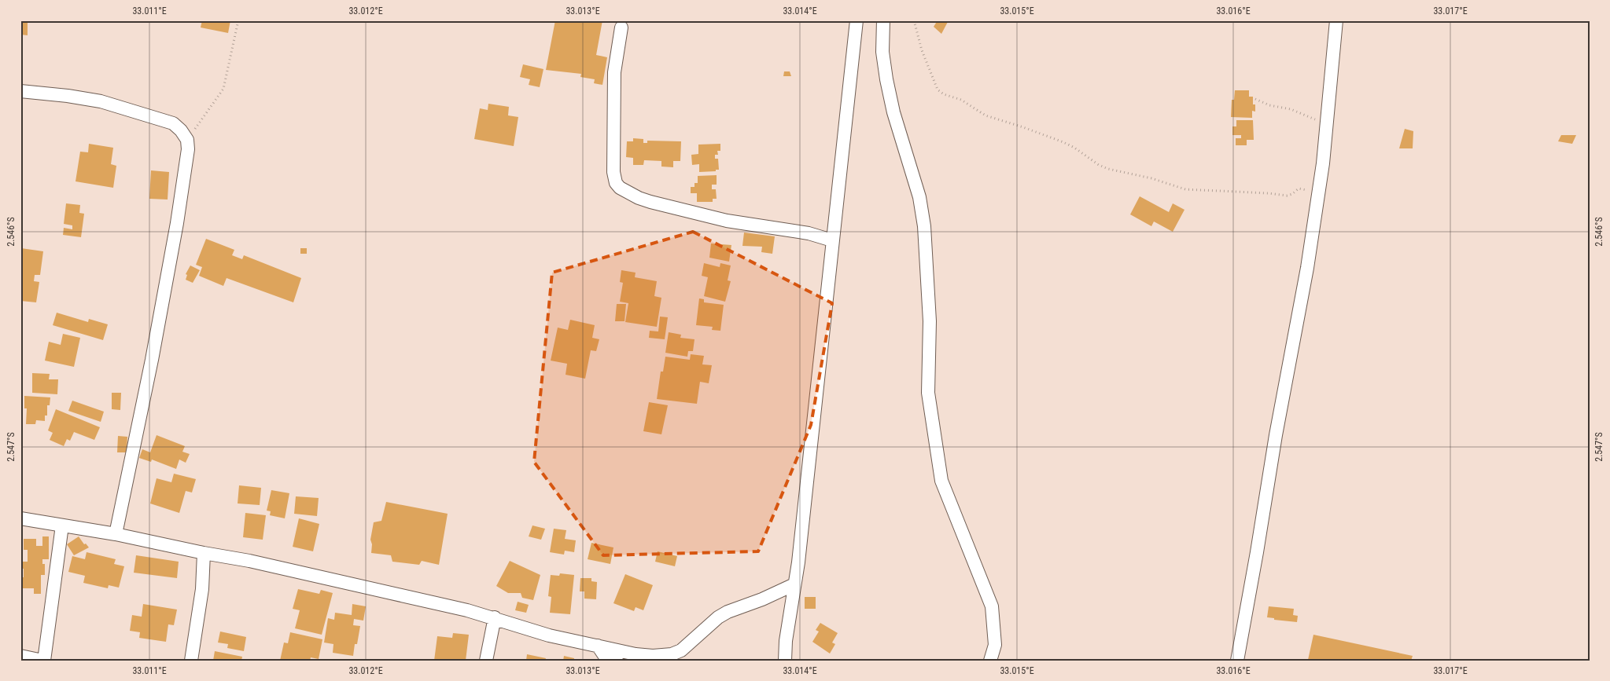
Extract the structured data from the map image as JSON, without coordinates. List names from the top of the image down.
{
  "coordinates": [
    "33.011°E",
    "33.012°E",
    "33.013°E",
    "33.014°E",
    "33.015°E",
    "33.016°E",
    "33.017°E",
    "2.546°S",
    "2.547°S"
  ]
}
